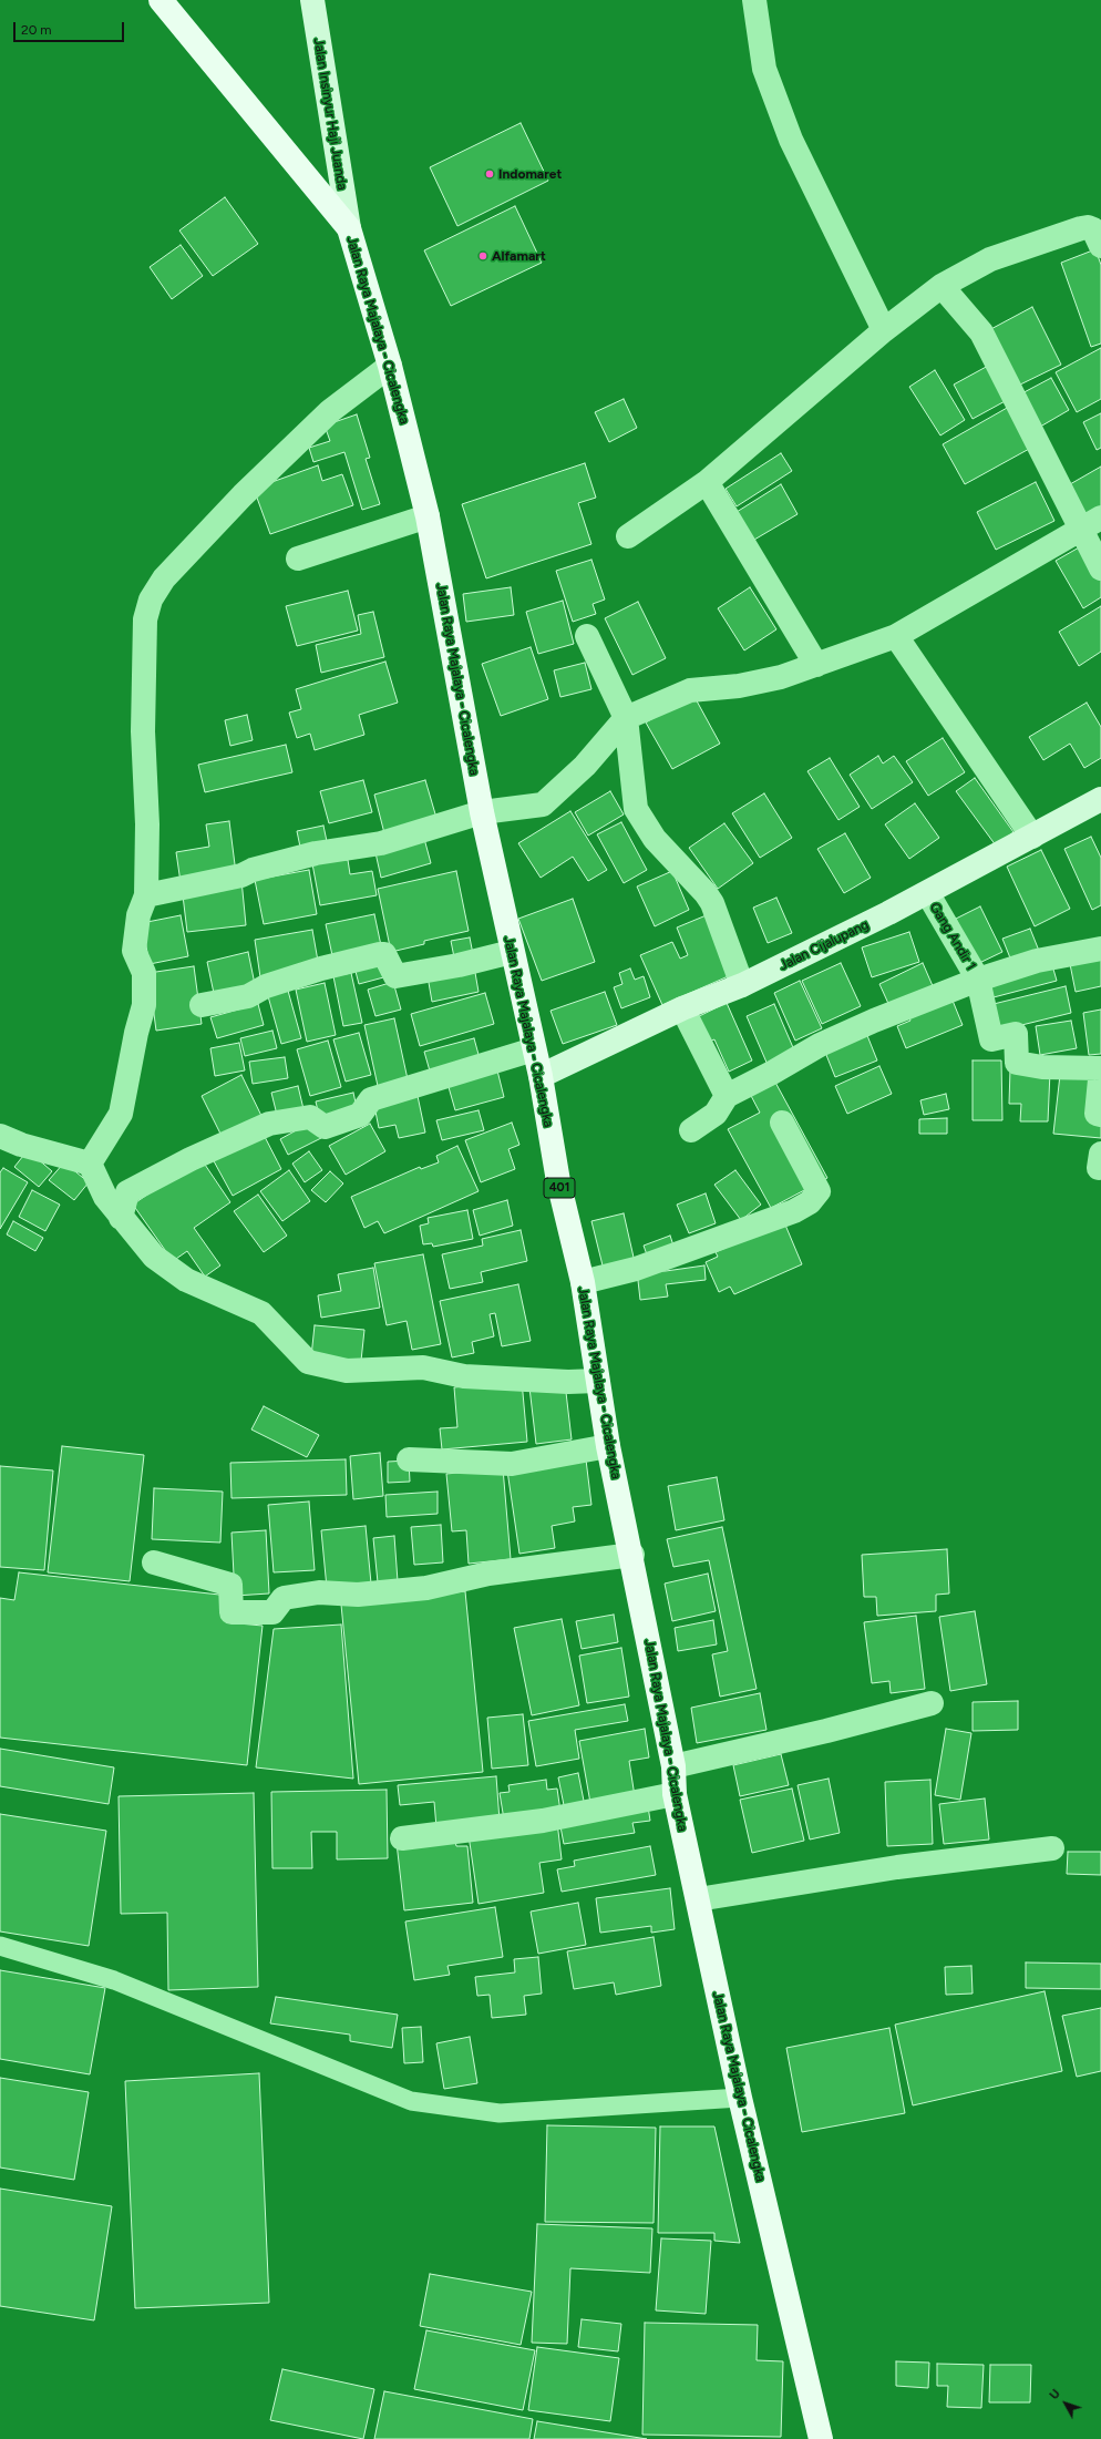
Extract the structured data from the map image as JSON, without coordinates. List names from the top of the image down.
{
  "streets": {
    "main road": ["Jalan Raya Majalaya - Cicalengka", "401"],
    "street": ["Jalan Insinyur Haji Juanda", "Gang Andir 1", "Jalan Cijalupang"]
  },
  "crossings": [
    ["Jalan Insinyur Haji Juanda", "Jalan Raya Majalaya - Cicalengka"],
    ["Jalan Raya Majalaya - Cicalengka", "Jalan Cijalupang"],
    ["Gang Andir 1", "Jalan Cijalupang"]
  ],
  "places": ["Indomaret", "Alfamart"],
  "scale_bar": "20 m",
  "north": "top left"
}
